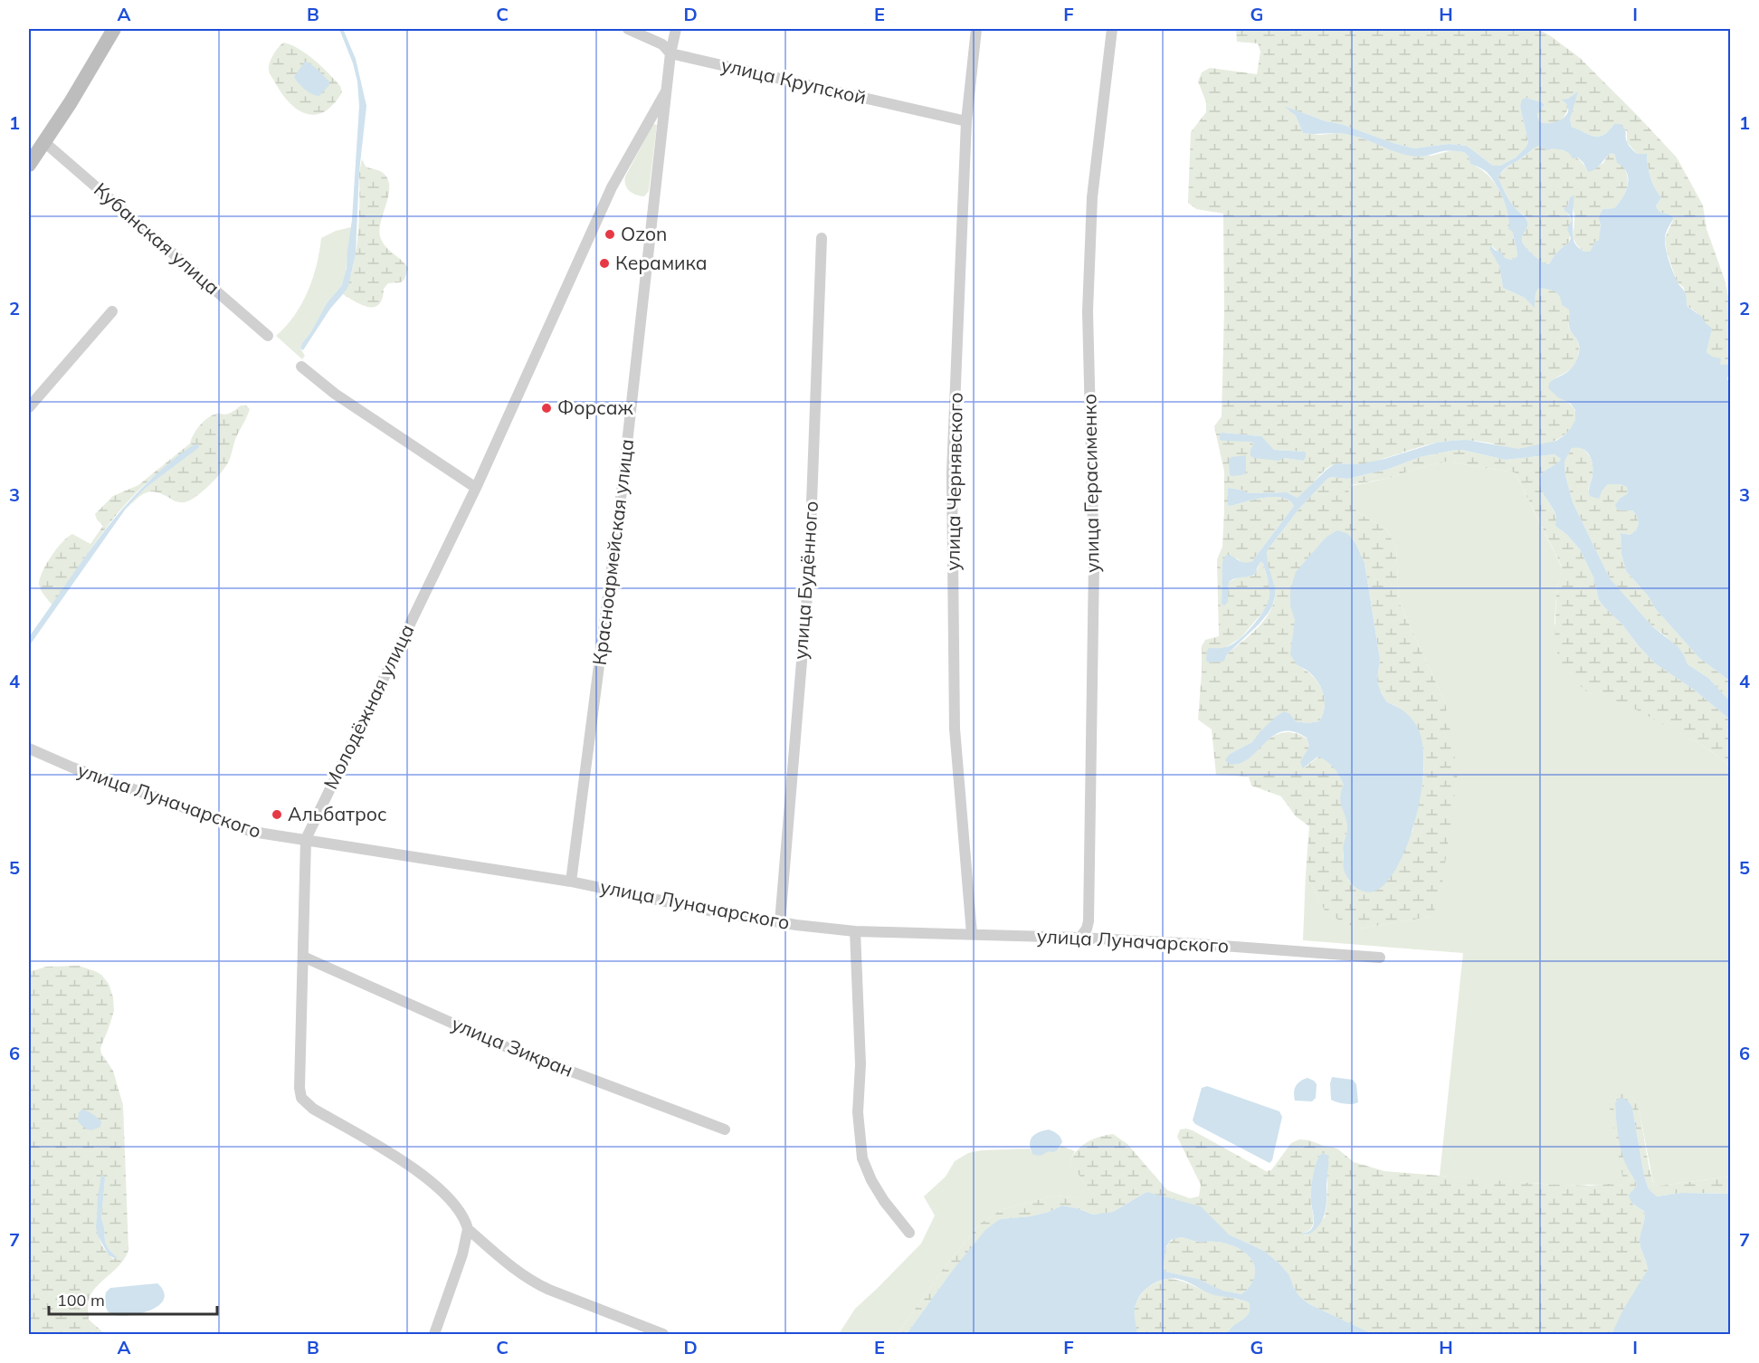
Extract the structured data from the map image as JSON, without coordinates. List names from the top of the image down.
{
  "streets": {
    "street": [
      "улица Крупской",
      "Кубанская улица",
      "улица Чернявского",
      "улица Герасименко",
      "Красноармейская улица",
      "улица Будённого",
      "Молодёжная улица",
      "улица Луначарского",
      "улица Зикран"
    ]
  },
  "crossings": [
    ["улица Крупской", "улица Чернявского"],
    ["улица Крупской", "Красноармейская улица"],
    ["улица Чернявского", "улица Луначарского"],
    ["улица Герасименко", "улица Луначарского"],
    ["Красноармейская улица", "Молодёжная улица"],
    ["Красноармейская улица", "улица Луначарского"],
    ["улица Будённого", "улица Луначарского"],
    ["Молодёжная улица", "улица Луначарского"],
    ["Молодёжная улица", "улица Зикран"]
  ],
  "places": [
    "Ozon",
    "Керамика",
    "Форсаж",
    "Альбатрос"
  ],
  "scale_bar": "100 m",
  "grid": {
    "columns": [
      "A",
      "B",
      "C",
      "D",
      "E",
      "F",
      "G",
      "H",
      "I"
    ],
    "rows": [
      "1",
      "2",
      "3",
      "4",
      "5",
      "6",
      "7"
    ]
  }
}
